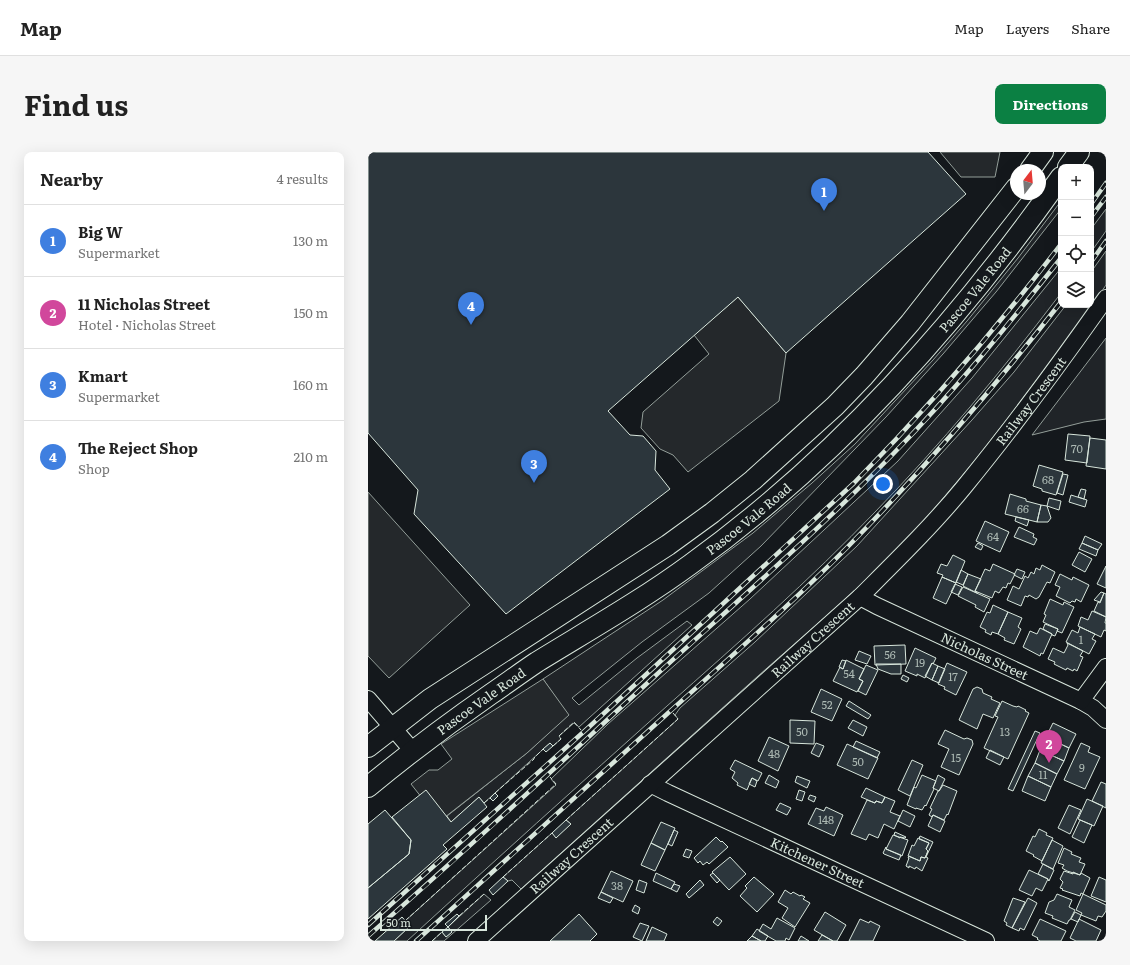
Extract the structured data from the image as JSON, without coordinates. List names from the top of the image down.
{
  "streets": {
    "main road": ["Pascoe Vale Road"],
    "street": ["Railway Crescent", "Nicholas Street", "Kitchener Street"]
  },
  "crossings": [
    ["Railway Crescent", "Nicholas Street"],
    ["Railway Crescent", "Kitchener Street"]
  ],
  "house_numbers": [
    "70",
    "68",
    "66",
    "64",
    "1",
    "56",
    "19",
    "54",
    "17",
    "52",
    "50",
    "13",
    "48",
    "15",
    "50",
    "9",
    "11",
    "148",
    "38"
  ],
  "scale_bar": "50 m",
  "north": "top",
  "page": {
    "header": "Map",
    "nav": ["Map", "Layers", "Share"],
    "title": "Find us",
    "buttons": "Directions",
    "heading": ["Nearby", "4 results"],
    "map_buttons": ["+", "−"],
    "pins": [
      "1",
      "4",
      "3",
      "2"
    ],
    "list": [
      {
        "mark": "1",
        "name": "Big W",
        "note": "Supermarket",
        "value": "130 m"
      },
      {
        "mark": "2",
        "name": "11 Nicholas Street",
        "note": "Hotel · Nicholas Street",
        "value": "150 m"
      },
      {
        "mark": "3",
        "name": "Kmart",
        "note": "Supermarket",
        "value": "160 m"
      },
      {
        "mark": "4",
        "name": "The Reject Shop",
        "note": "Shop",
        "value": "210 m"
      }
    ],
    "scale": "50 m"
  }
}
